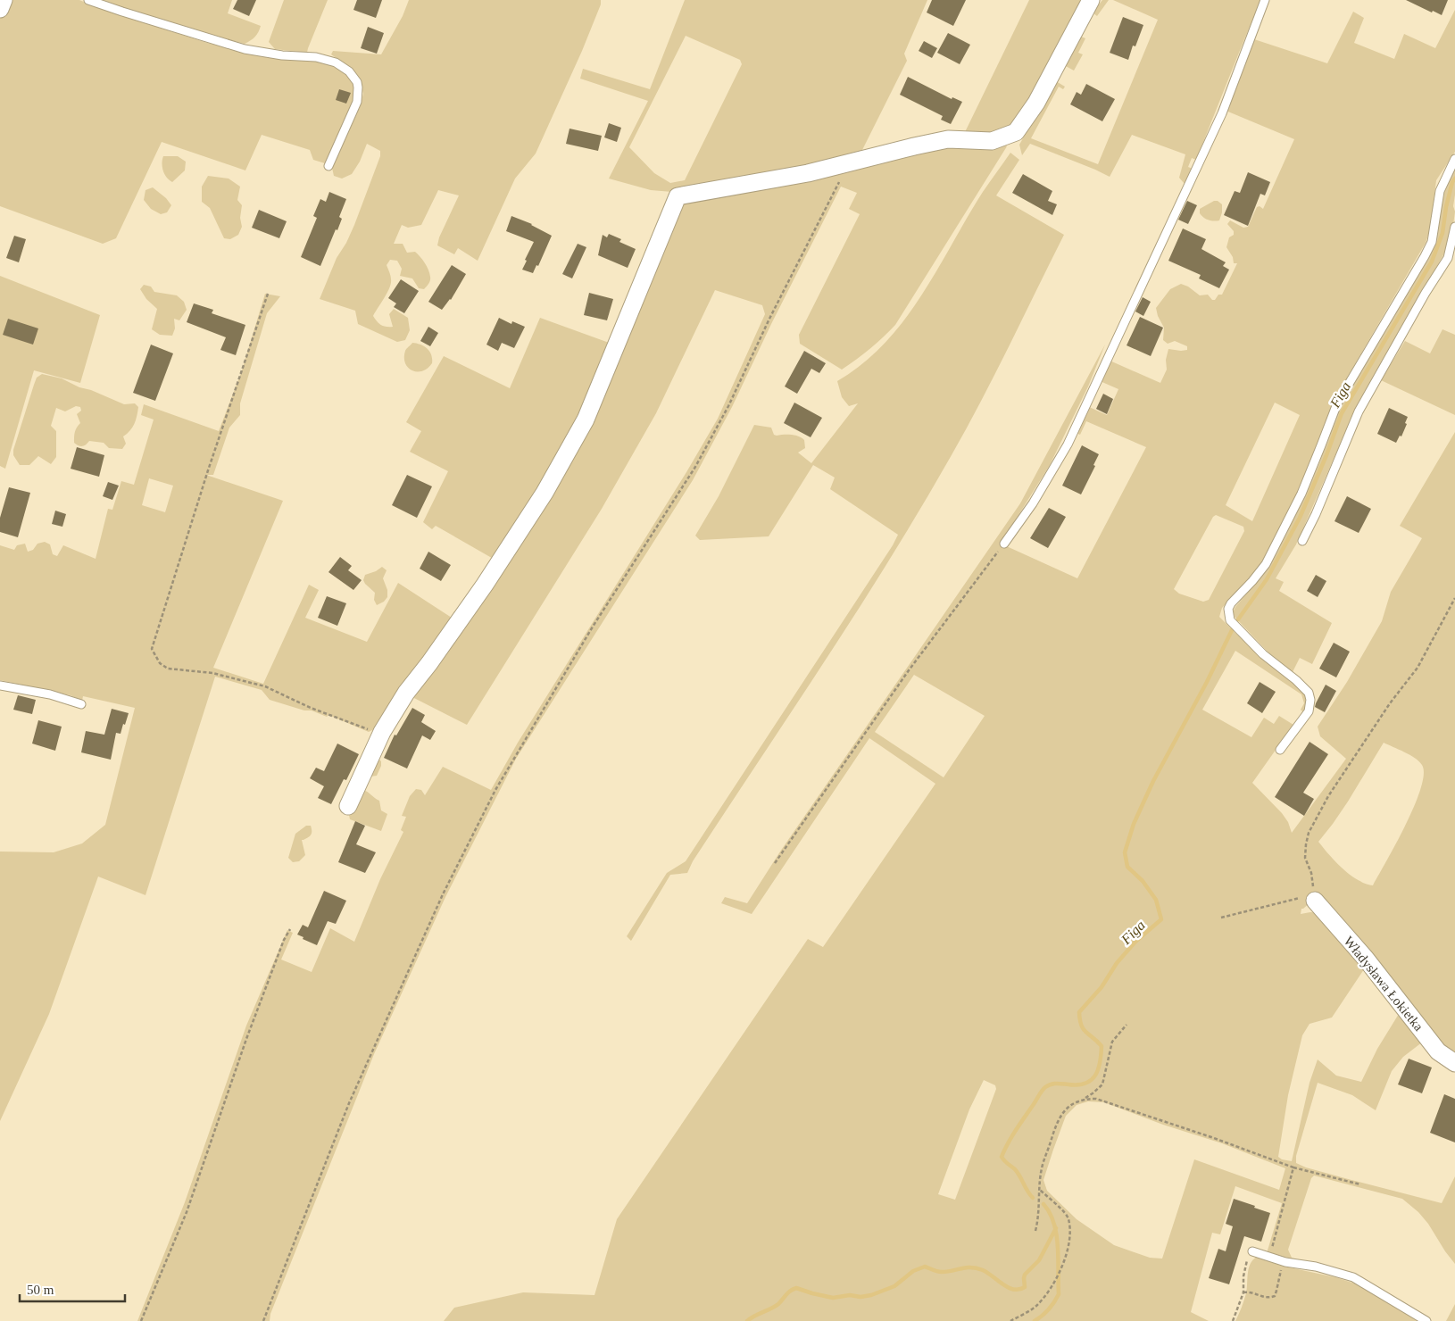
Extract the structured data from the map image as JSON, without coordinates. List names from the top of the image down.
{
  "streets": {
    "street": ["Władysława Łokietka"]
  },
  "water": ["Figa"],
  "scale_bar": "50 m"
}
